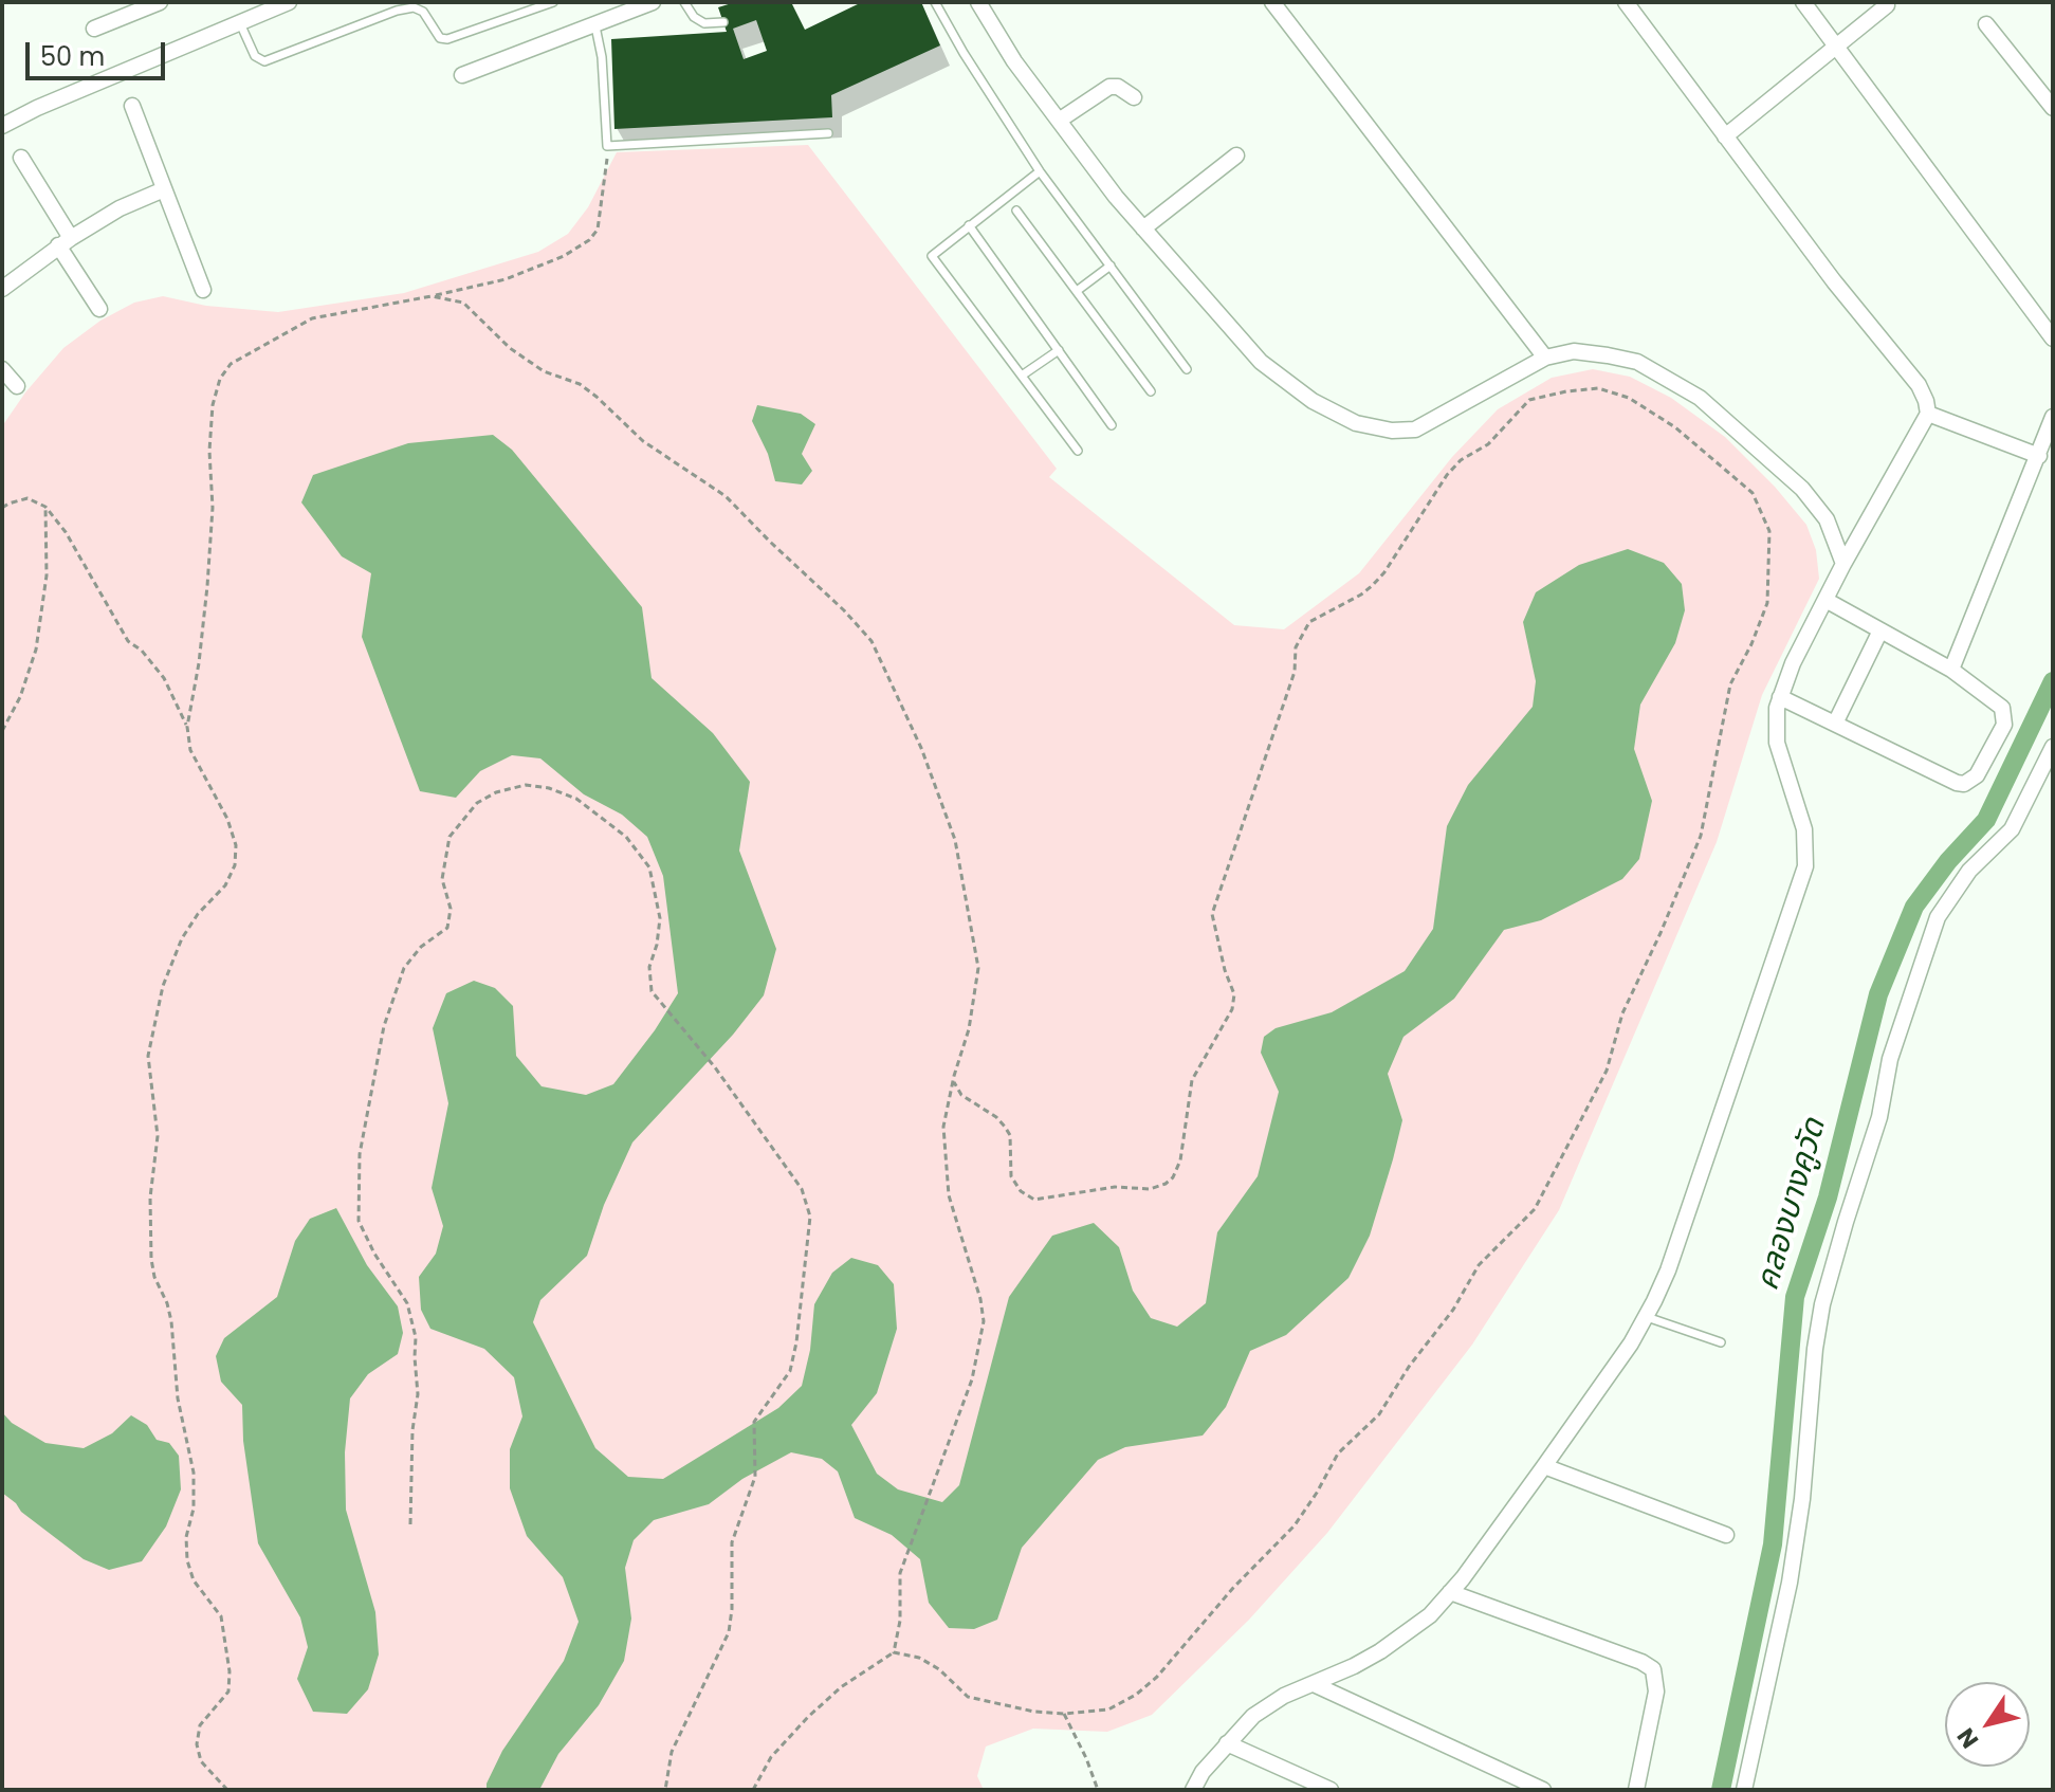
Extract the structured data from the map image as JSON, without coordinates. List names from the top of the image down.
{
  "water": ["คลองบางคูวัด"],
  "scale_bar": "50 m",
  "north": "bottom left"
}
